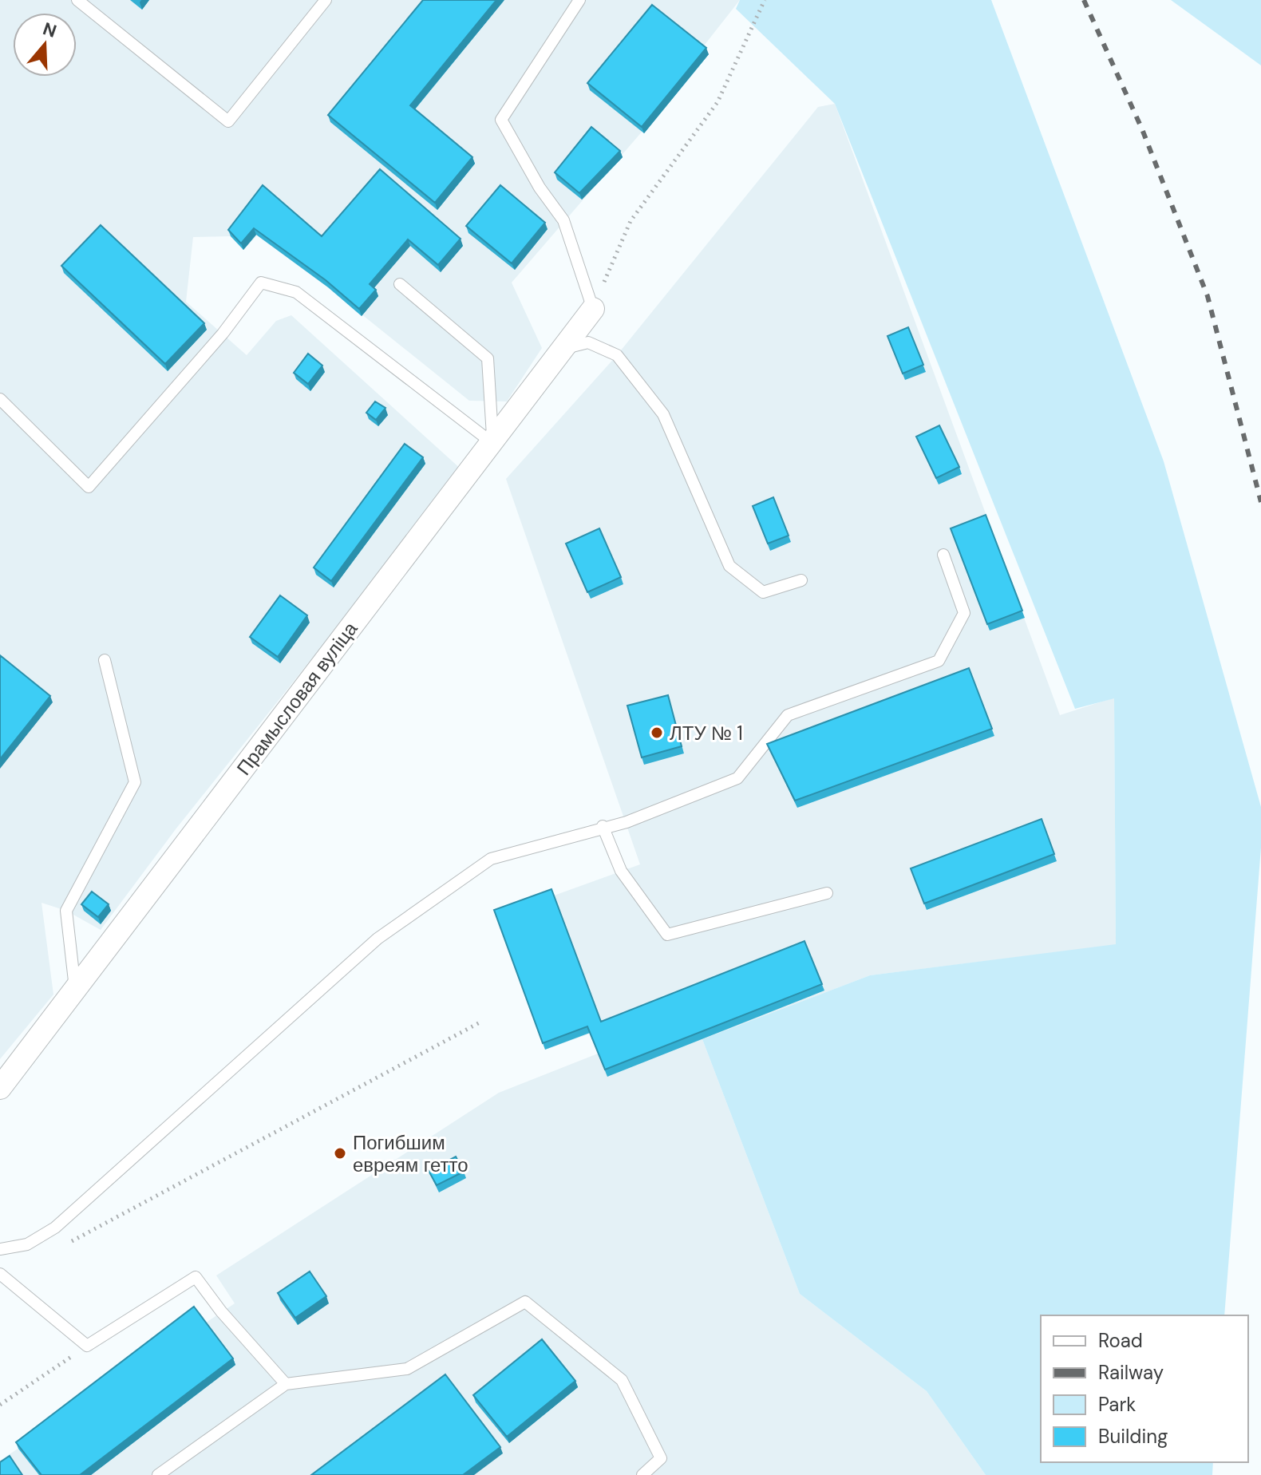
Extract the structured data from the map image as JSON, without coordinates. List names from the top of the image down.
{
  "streets": {
    "street": ["Прамысловая вуліца"]
  },
  "places": ["ЛТУ № 1", "Погибшим евреям гетто"],
  "legend": [
    "Road",
    "Railway",
    "Park",
    "Building"
  ],
  "north": "top"
}
